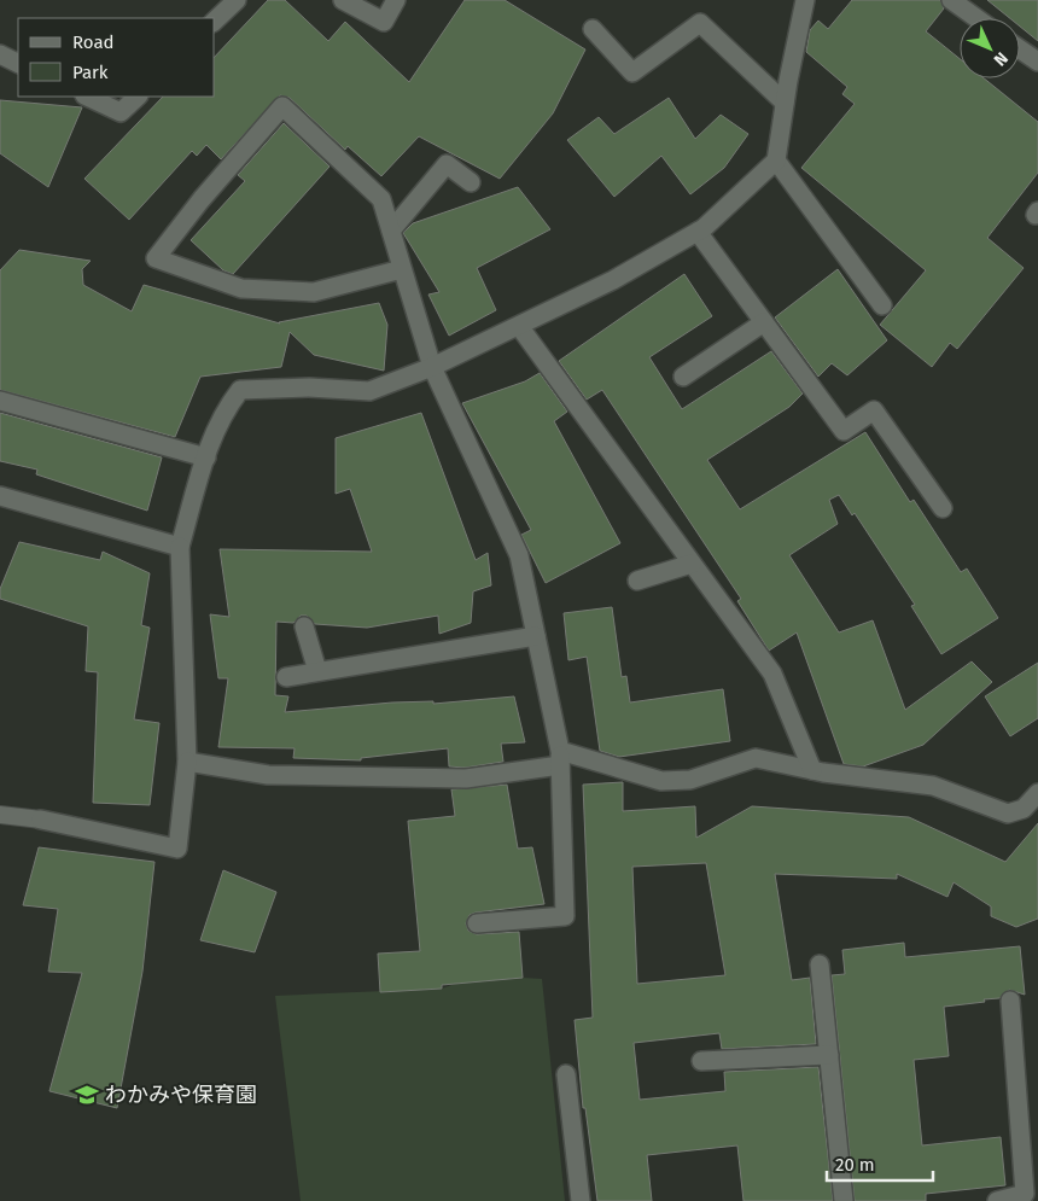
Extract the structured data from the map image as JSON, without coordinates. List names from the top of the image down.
{
  "places": {
    "school or university": ["わかみや保育園"]
  },
  "legend": ["Road", "Park"],
  "scale_bar": "20 m",
  "north": "bottom right"
}
